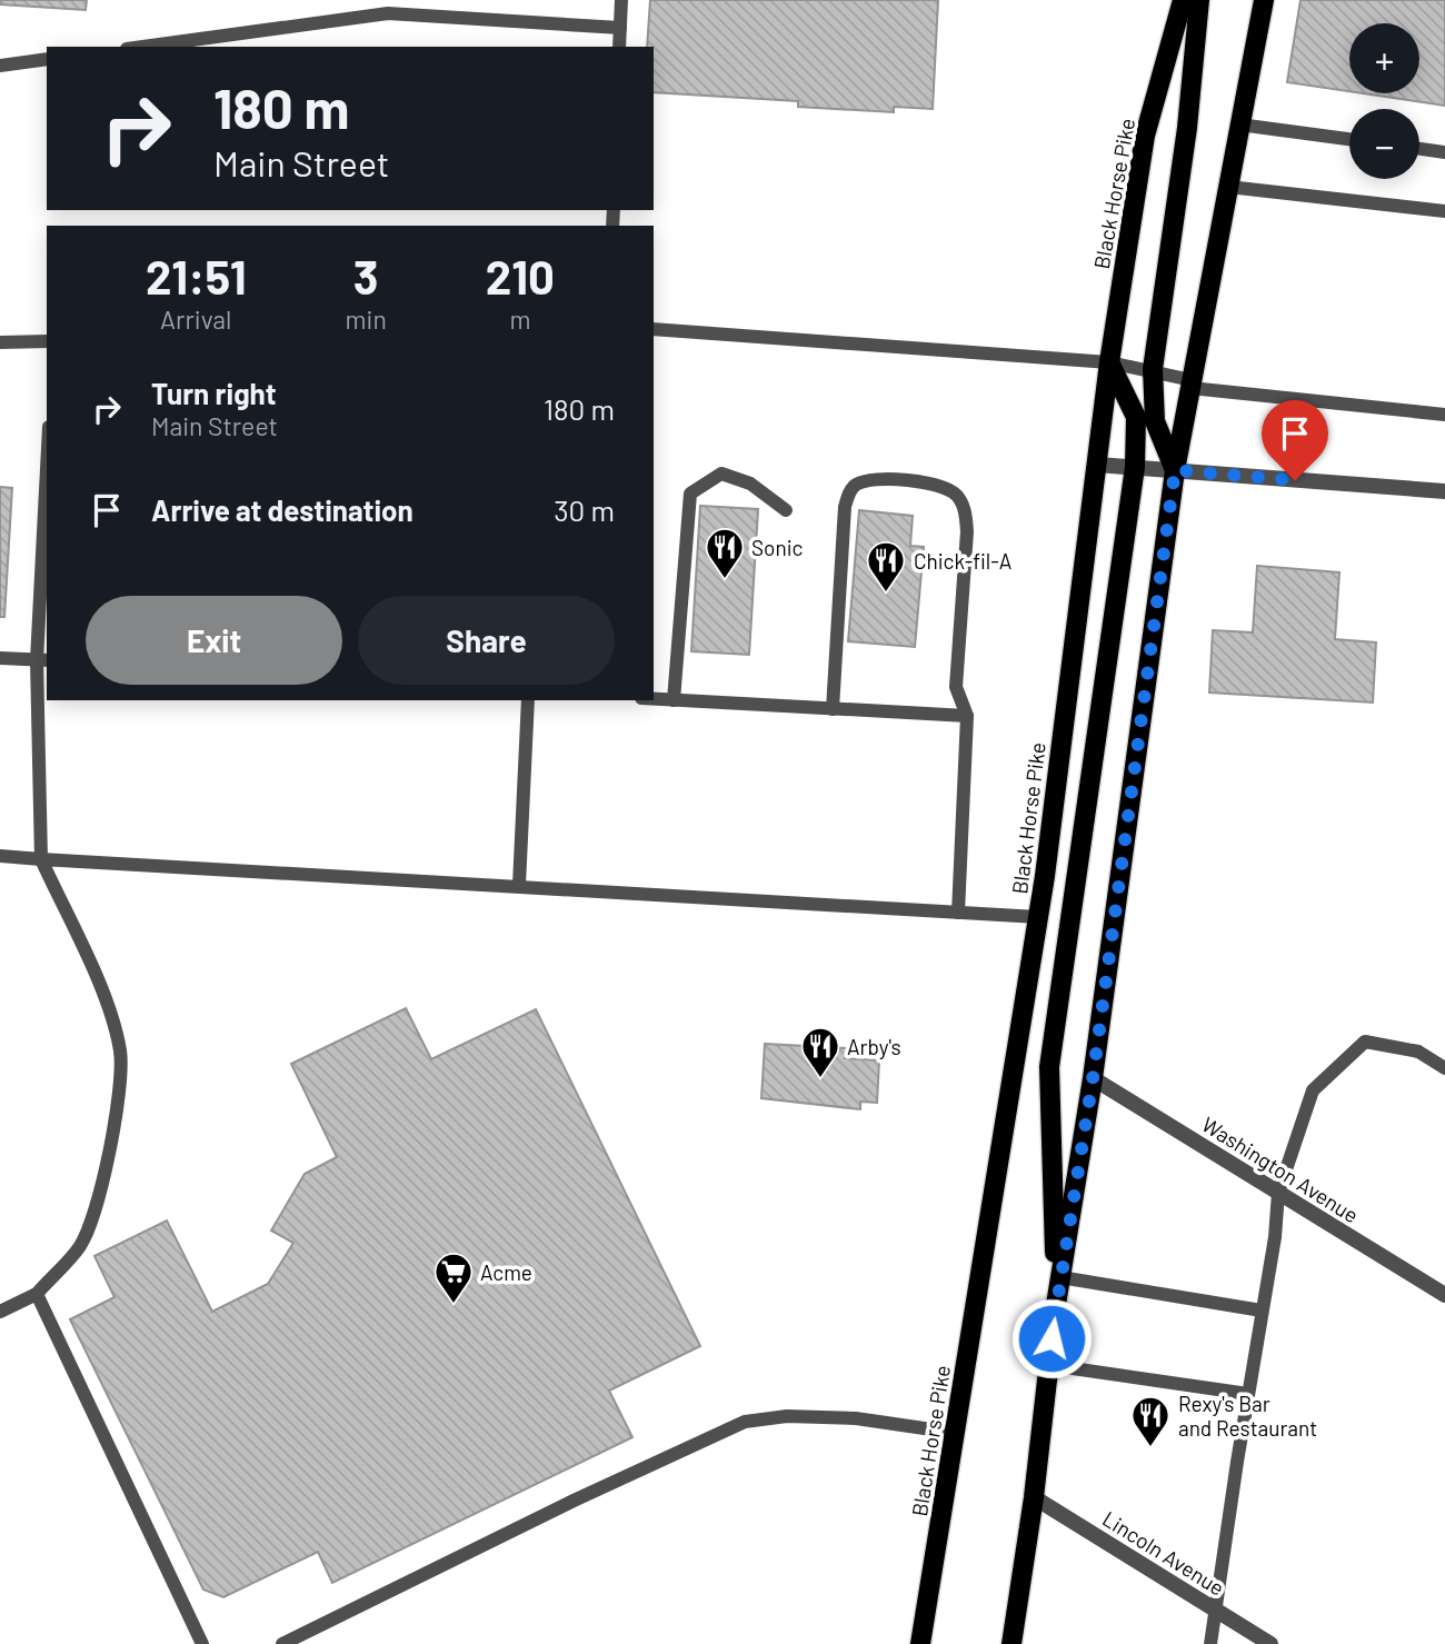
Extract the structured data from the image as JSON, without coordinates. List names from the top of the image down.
{
  "streets": {
    "main road": ["Black Horse Pike"],
    "street": ["Washington Avenue", "Lincoln Avenue"]
  },
  "places": {
    "restaurant": [
      "Sonic",
      "Chick-fil-A",
      "Arby's",
      "Rexy's Bar and Restaurant"
    ],
    "supermarket": ["Acme"]
  },
  "page": {
    "map_buttons": ["+", "−"],
    "turn": ["180 m", "Main Street"],
    "eta": [
      "21:51",
      "Arrival",
      "3",
      "min",
      "210",
      "m"
    ],
    "list": [
      {
        "name": "Turn right",
        "note": "Main Street",
        "value": "180 m"
      },
      {
        "name": "Arrive at destination",
        "value": "30 m"
      }
    ],
    "buttons": ["Exit", "Share"]
  }
}
